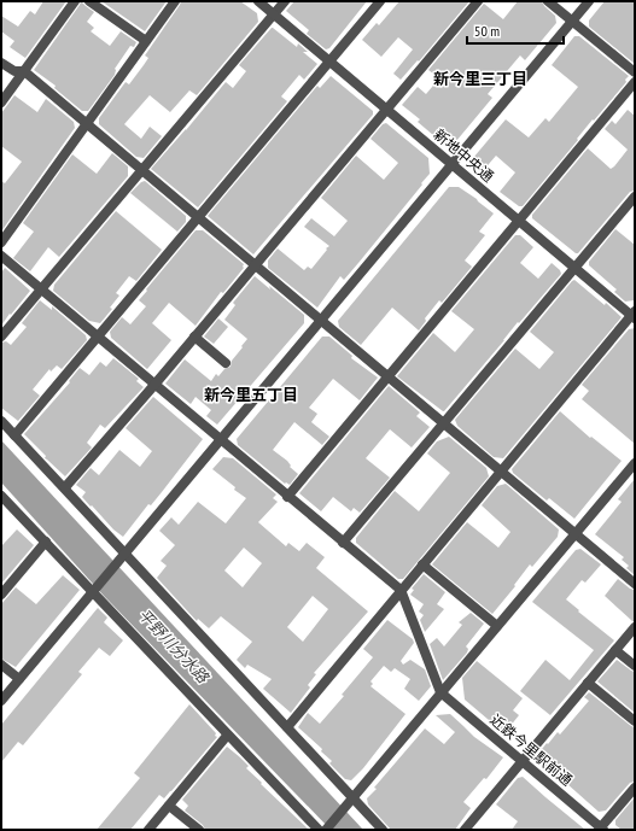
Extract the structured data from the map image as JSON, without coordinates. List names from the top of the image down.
{
  "streets": {
    "street": ["新地中央通", "近鉄今里駅前通"]
  },
  "districts": ["新今里三丁目", "新今里五丁目"],
  "water": ["平野川分水路"],
  "scale_bar": "50 m"
}
